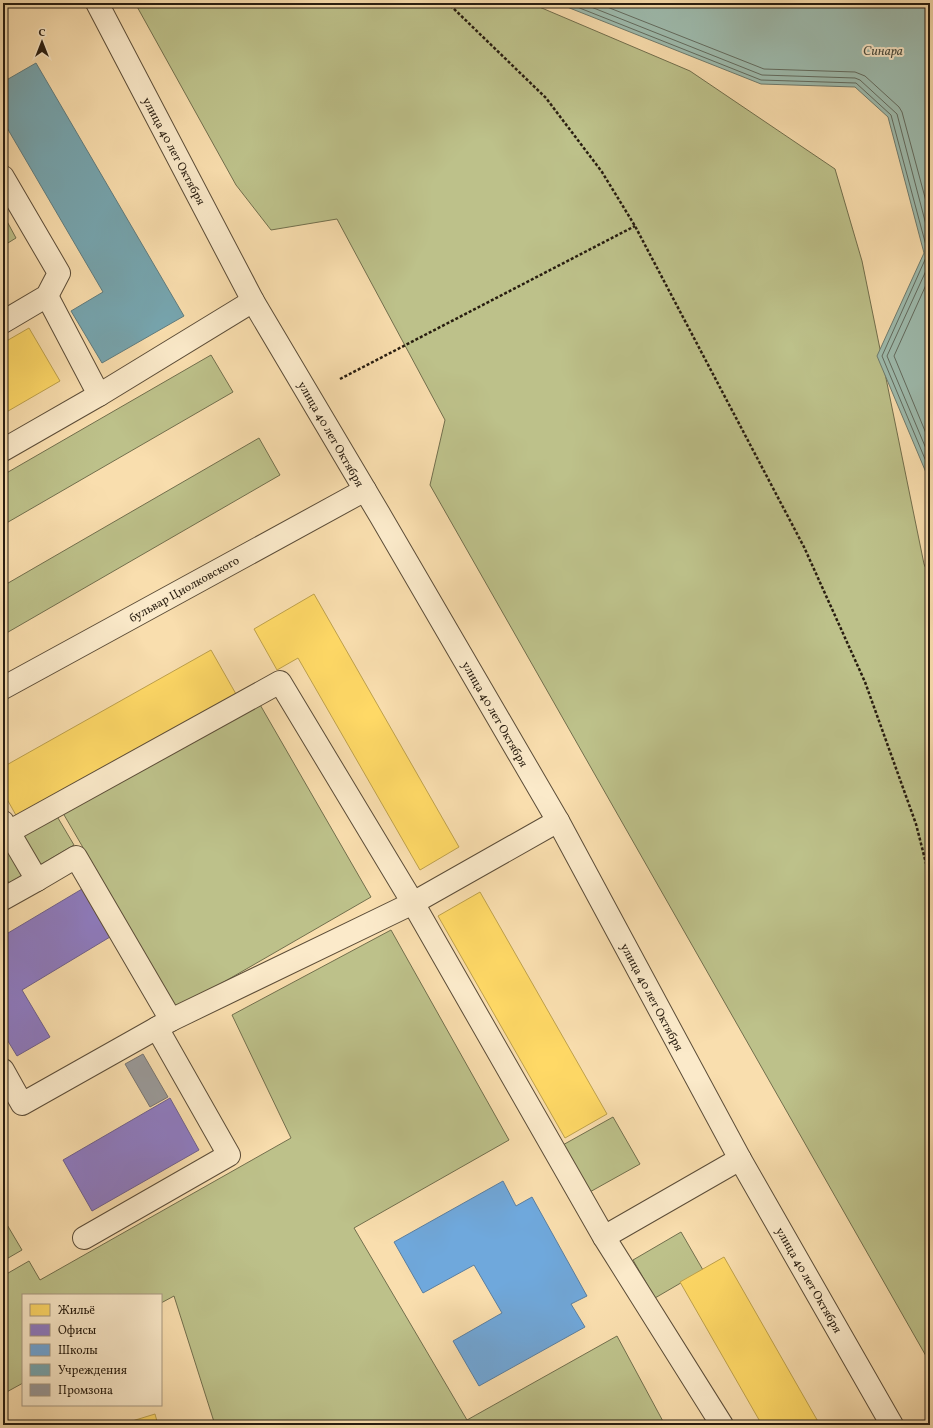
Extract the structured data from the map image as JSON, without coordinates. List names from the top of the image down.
{
  "streets": {
    "street": ["улица 40 лет Октября", "бульвар Циолковского"]
  },
  "crossings": [
    ["улица 40 лет Октября", "бульвар Циолковского"]
  ],
  "water": ["Синара"],
  "legend": [
    "Жильё",
    "Офисы",
    "Школы",
    "Учреждения",
    "Промзона"
  ],
  "north": "top"
}
